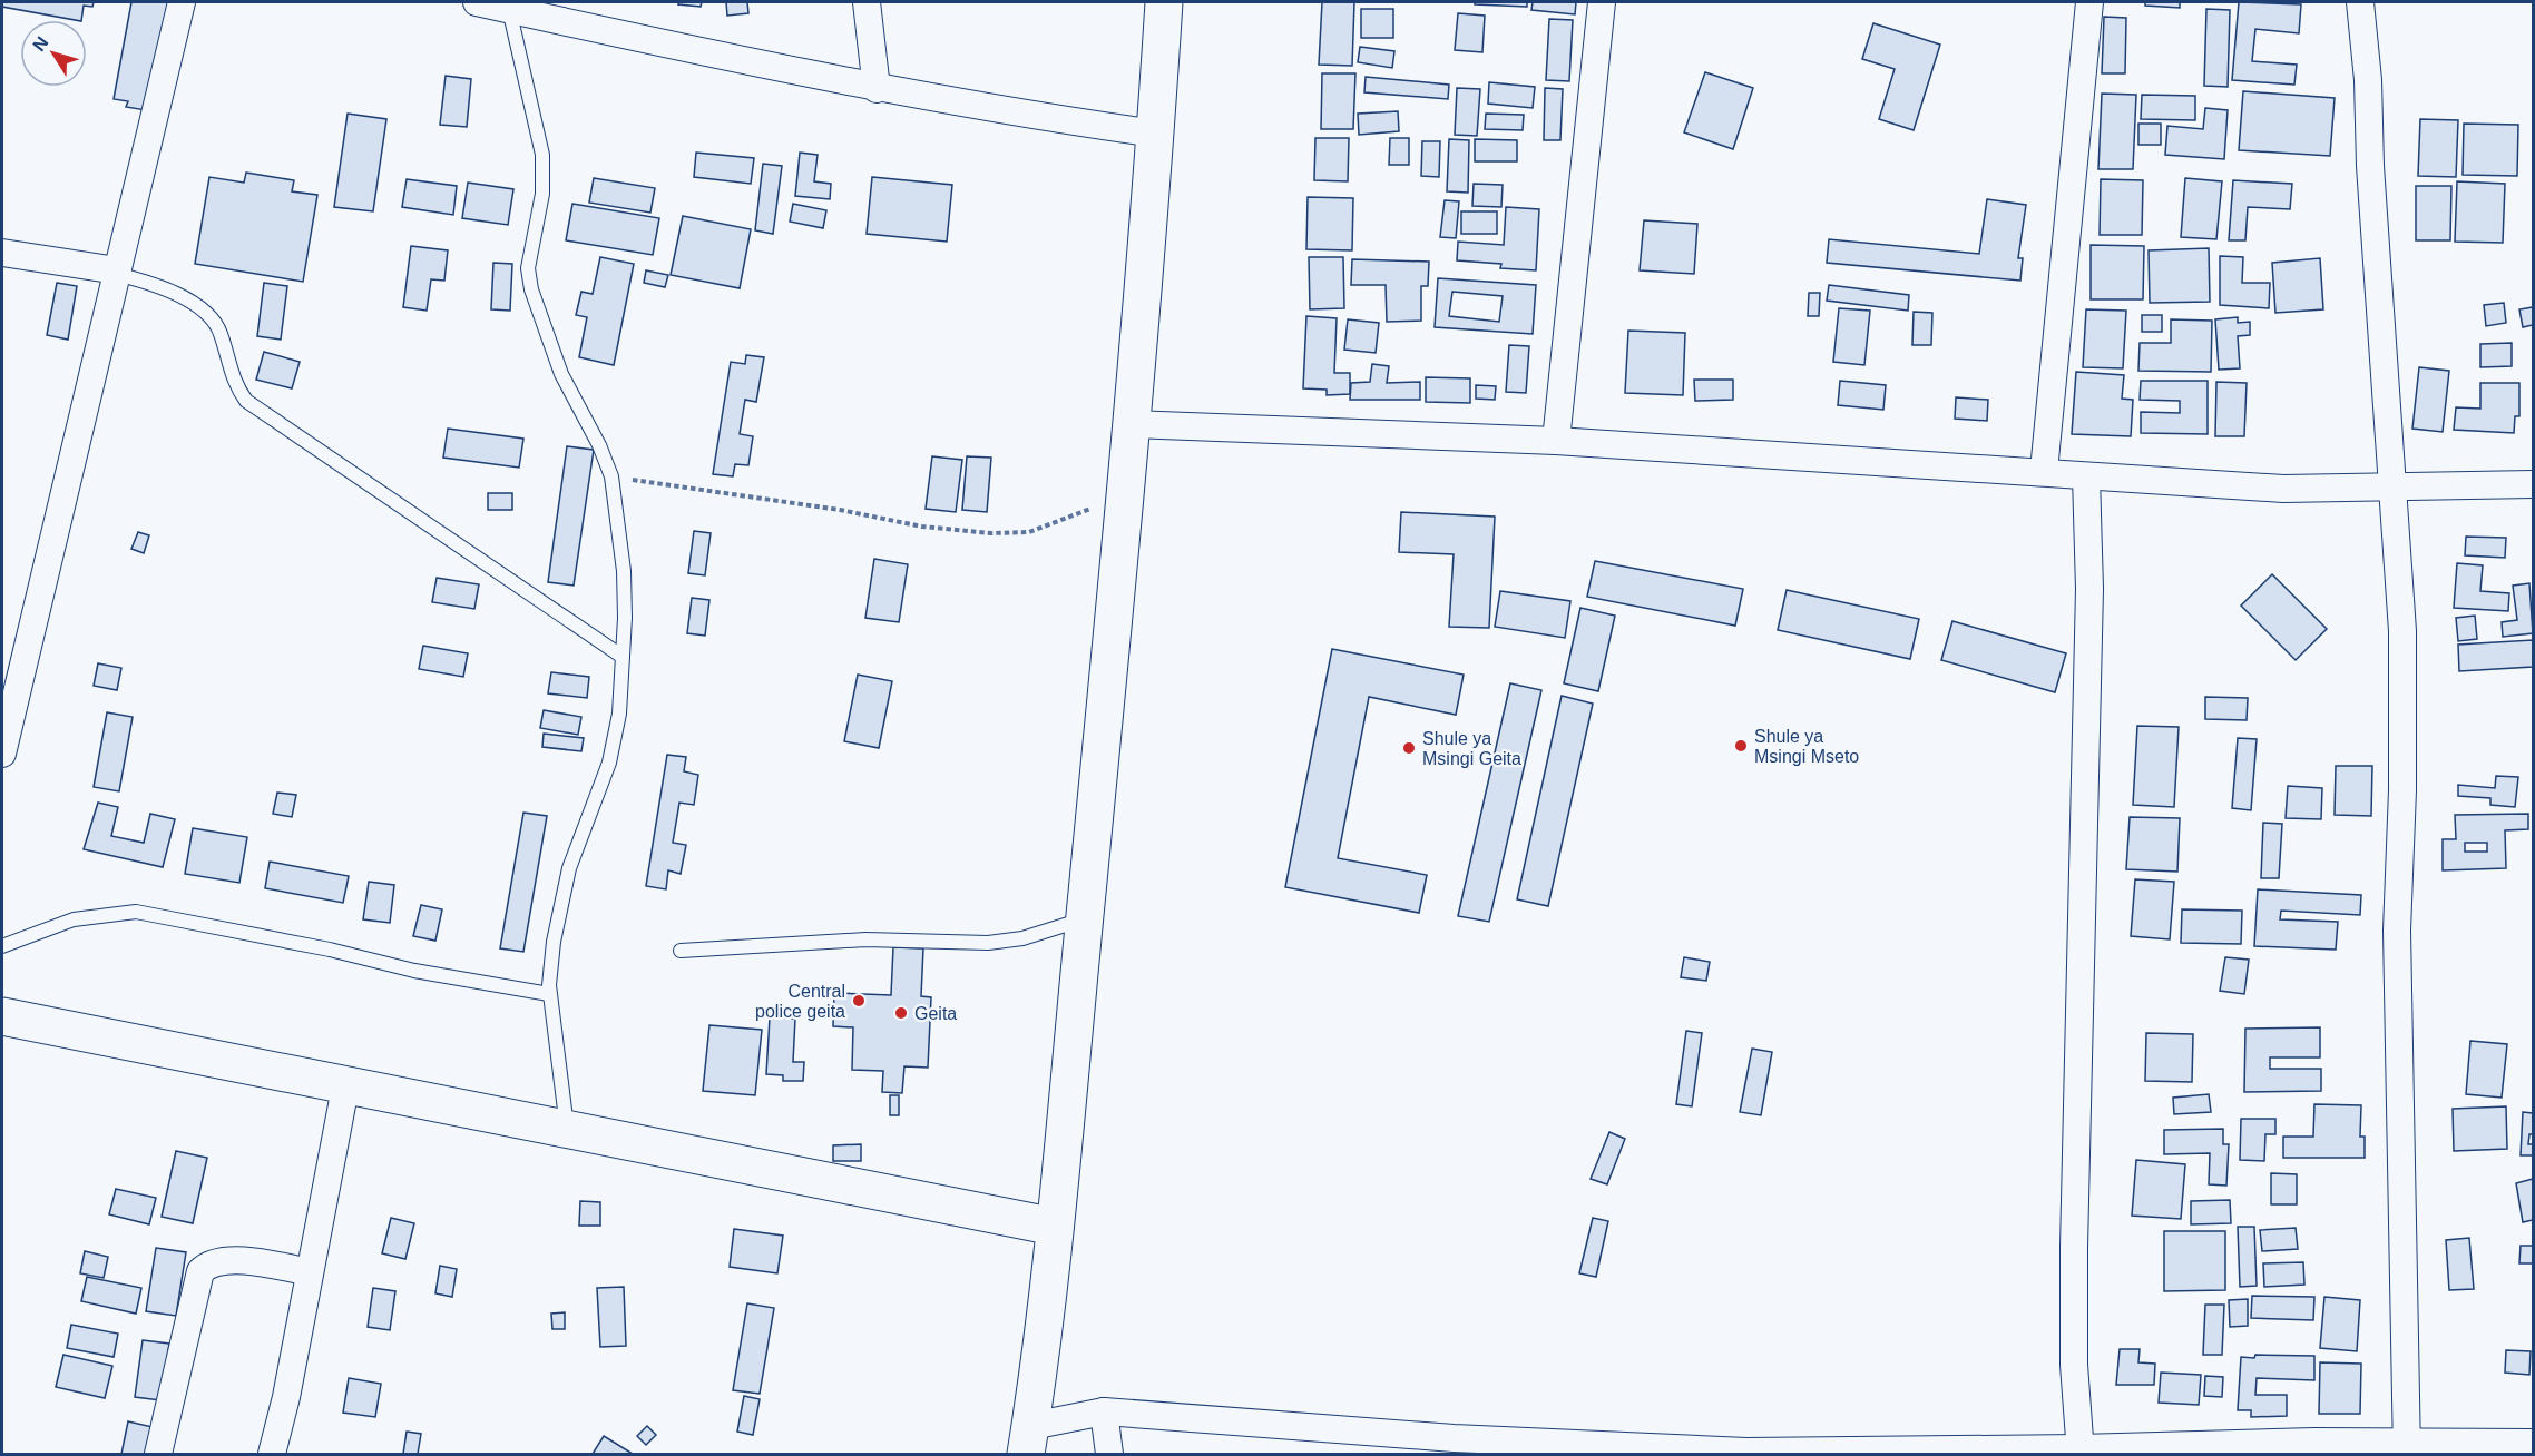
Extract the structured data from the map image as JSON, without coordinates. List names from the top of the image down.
{
  "places": [
    "Shule ya Msingi Mseto",
    "Shule ya Msingi Geita",
    "Central police geita",
    "Geita"
  ],
  "north": "top left"
}
